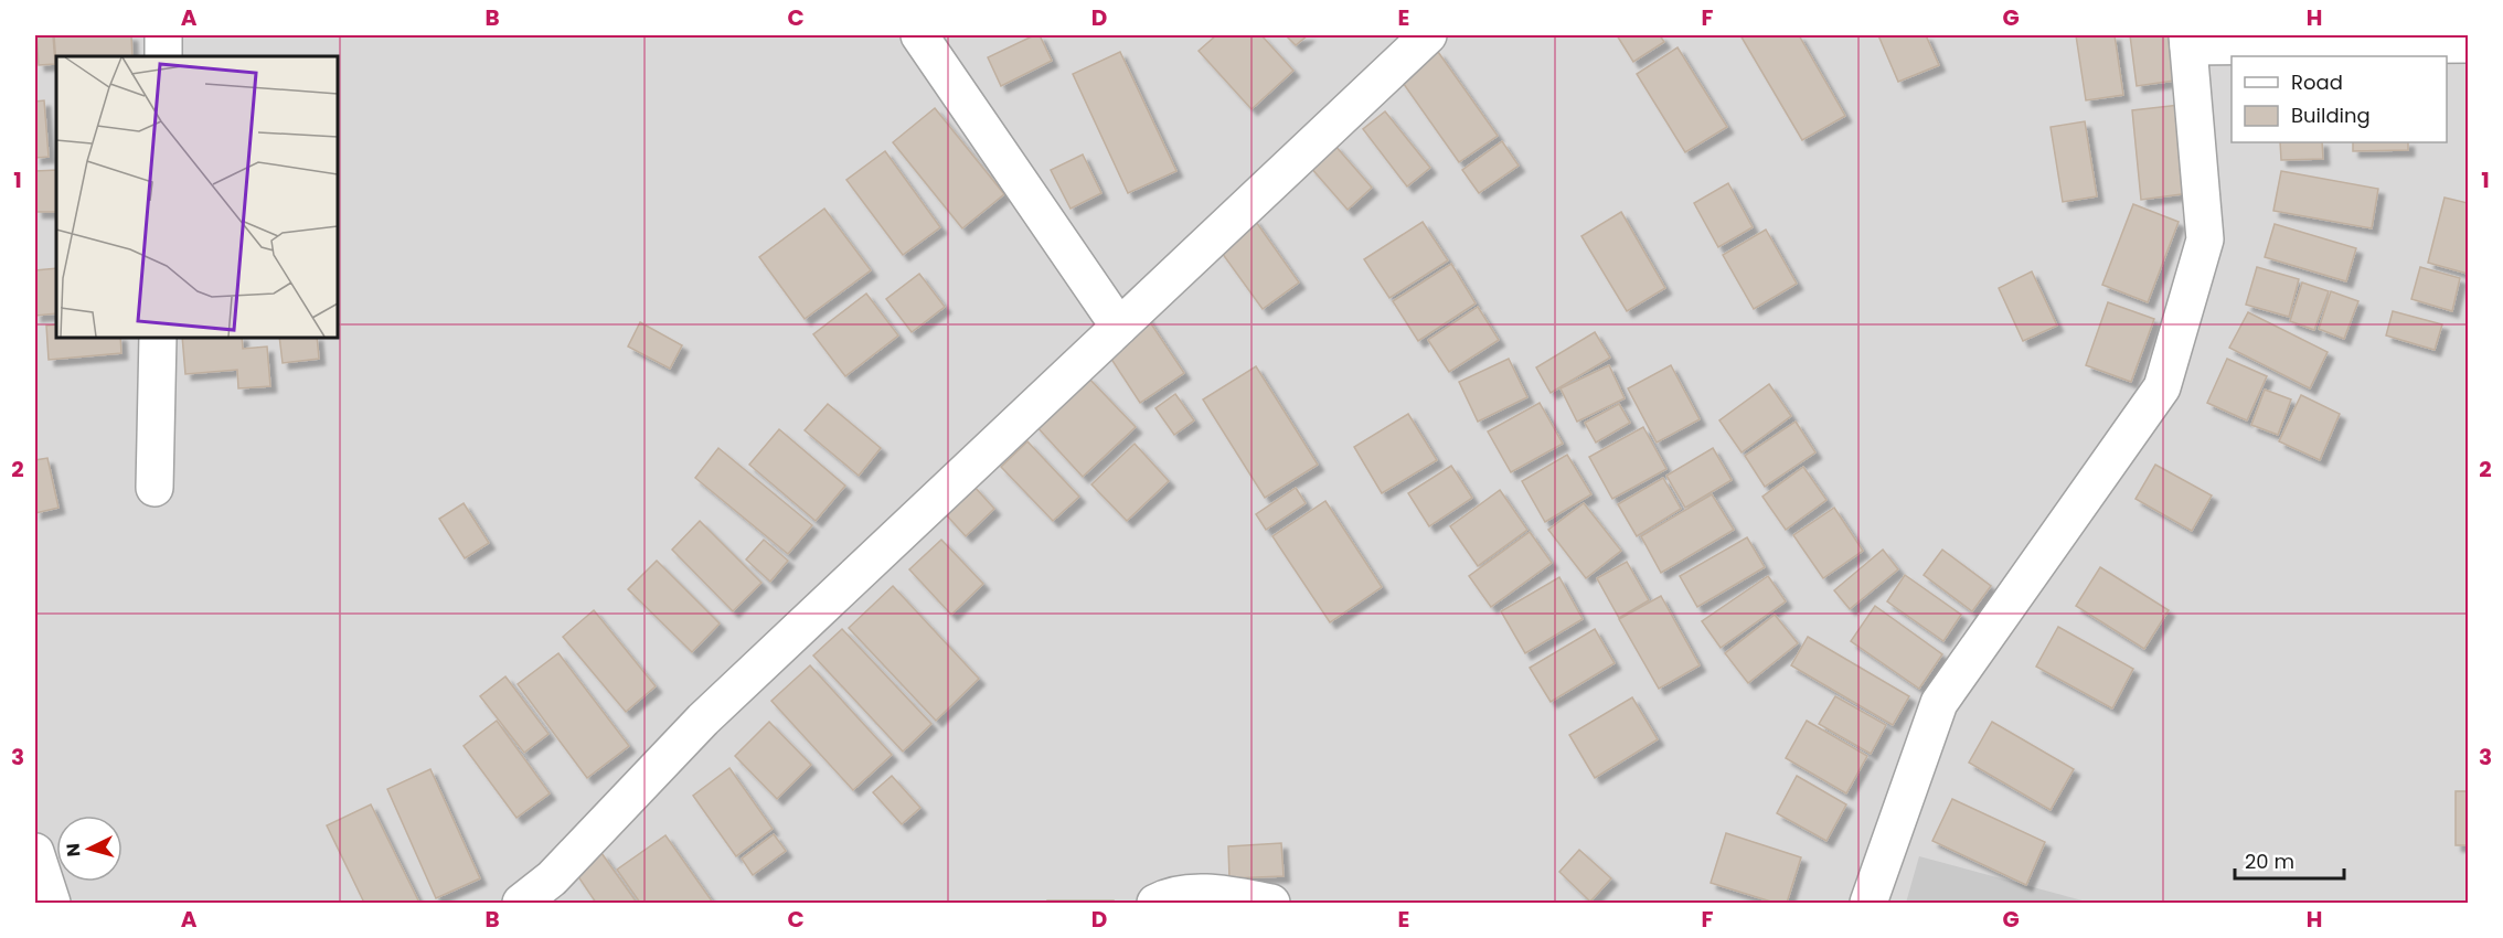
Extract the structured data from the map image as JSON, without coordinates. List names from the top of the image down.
{
  "legend": ["Road", "Building"],
  "scale_bar": "20 m",
  "north": "left",
  "grid": {
    "columns": [
      "A",
      "B",
      "C",
      "D",
      "E",
      "F",
      "G",
      "H"
    ],
    "rows": ["1", "2", "3"]
  }
}
